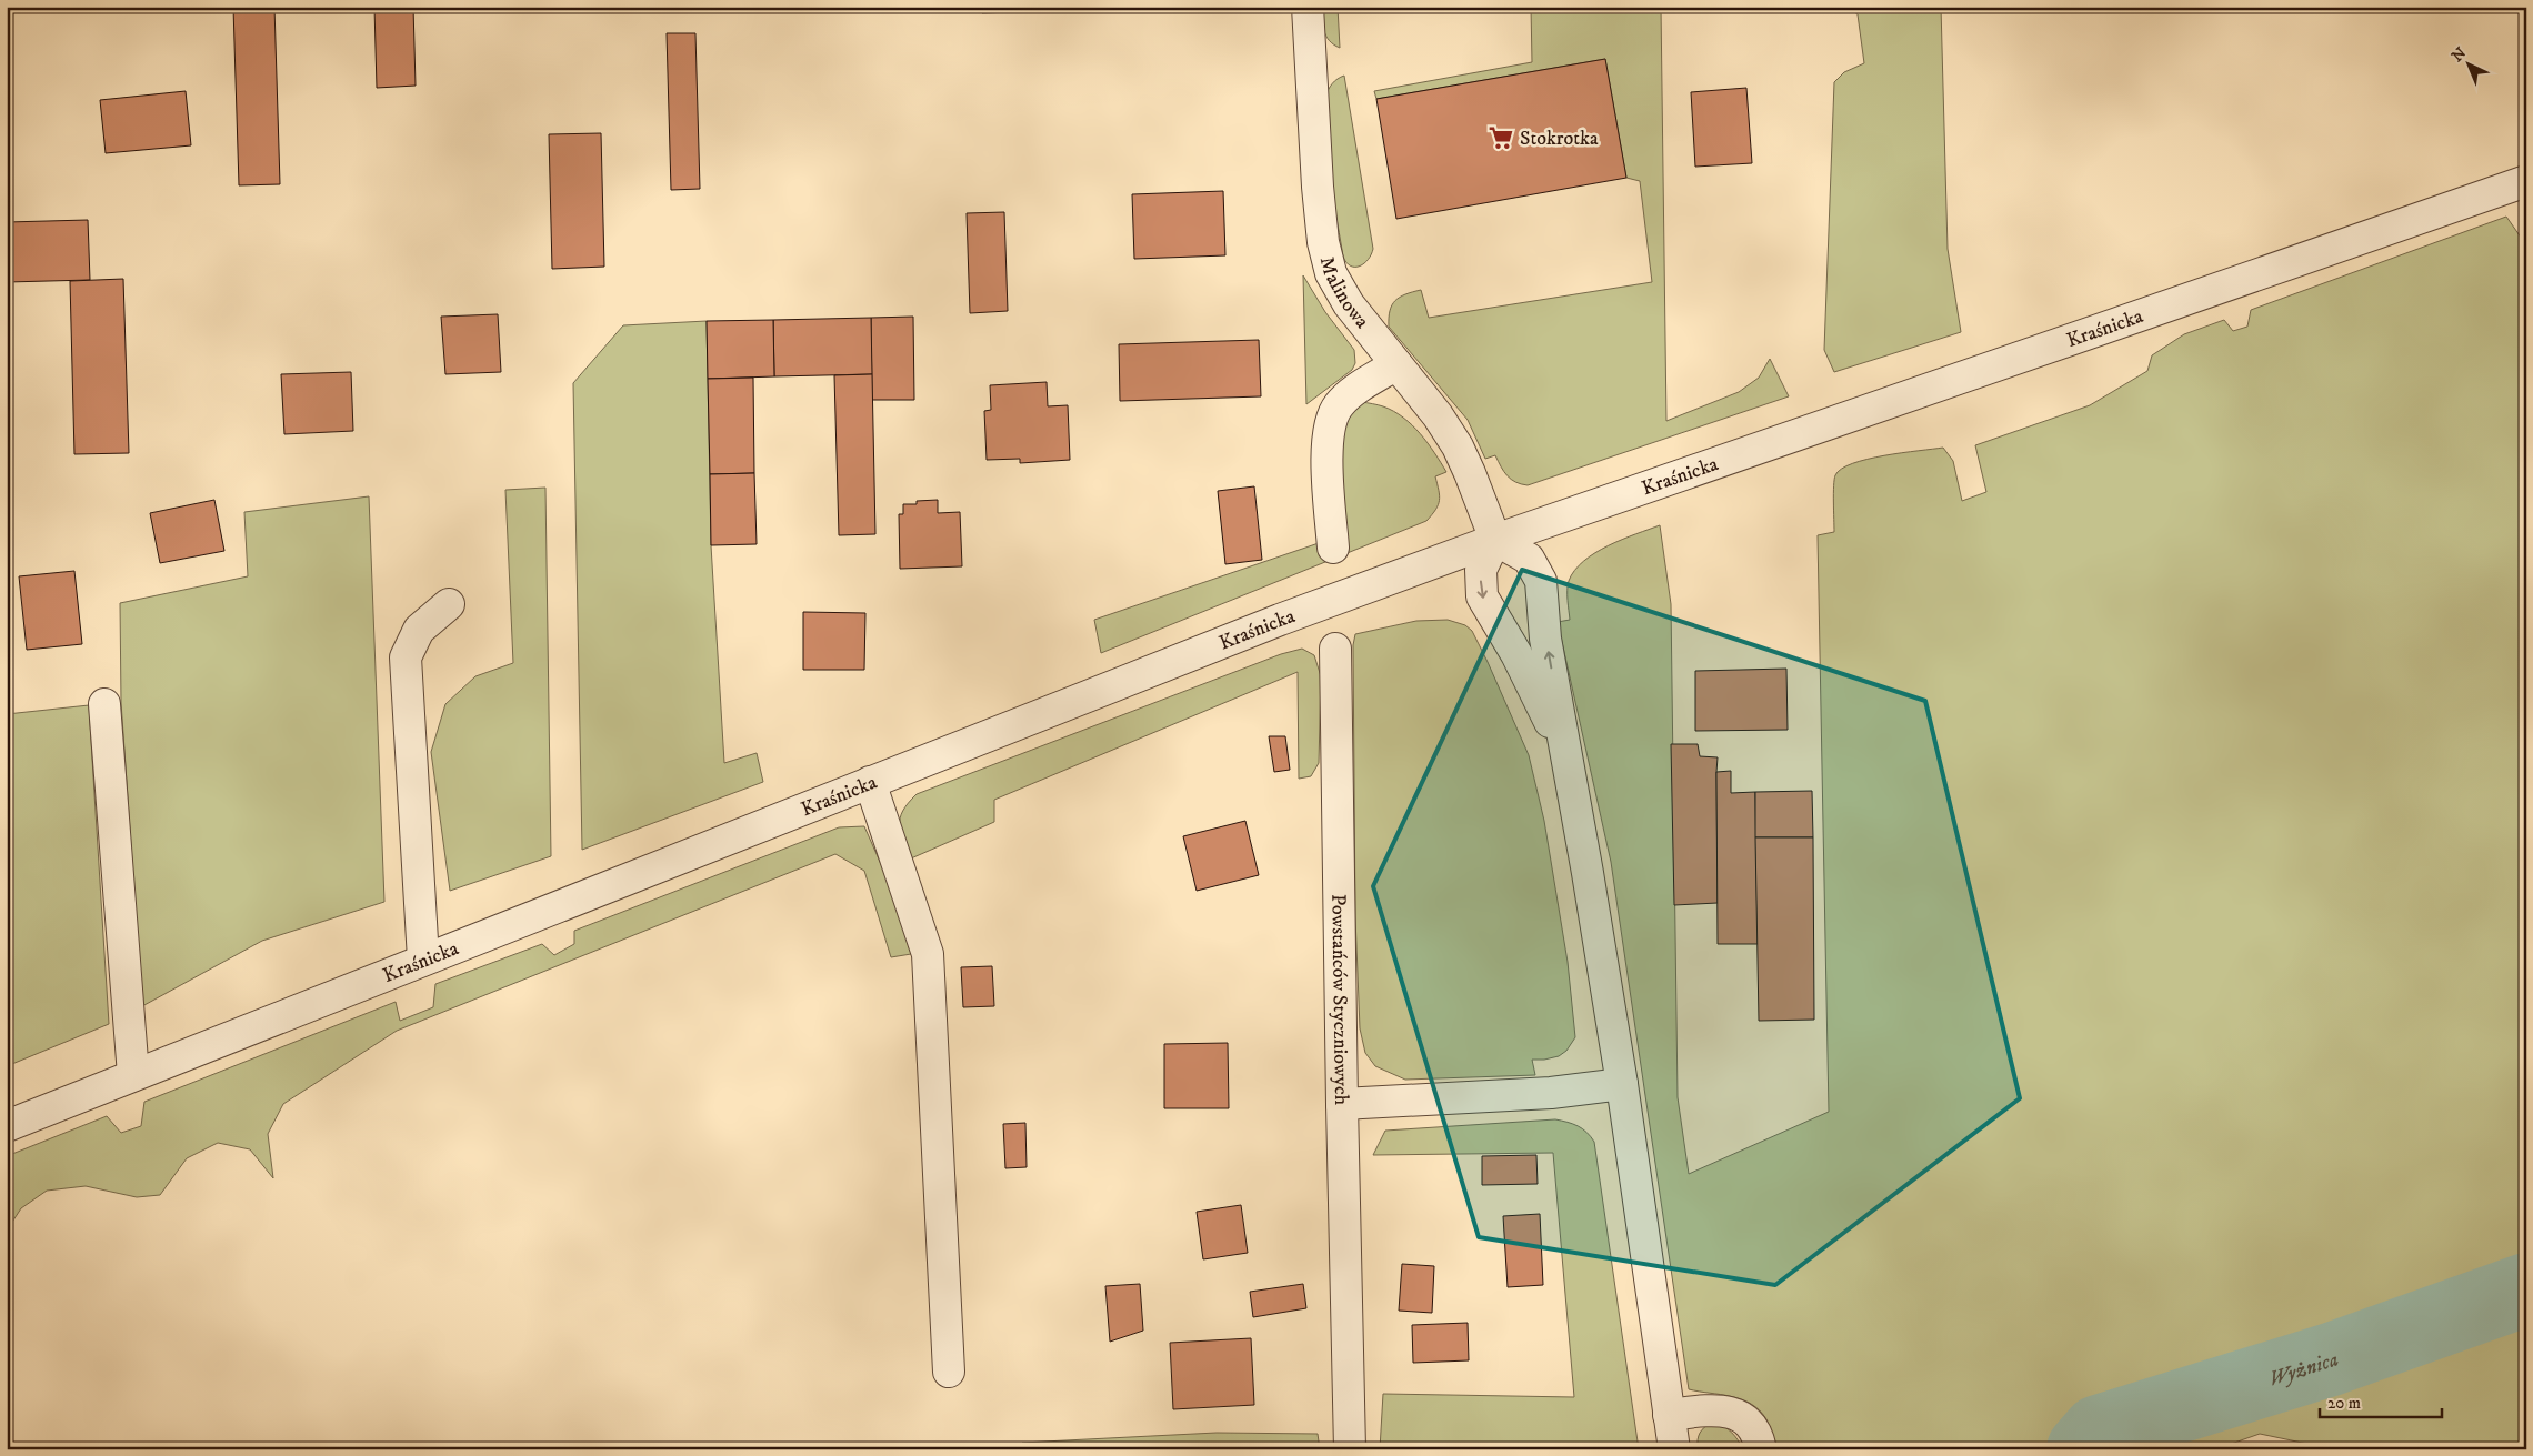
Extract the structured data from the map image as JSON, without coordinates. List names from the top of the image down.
{
  "streets": {
    "street": ["Malinowa", "Kraśnicka", "Powstańców Styczniowych"]
  },
  "crossings": [
    ["Malinowa", "Kraśnicka"]
  ],
  "water": ["Wyżnica"],
  "places": {
    "supermarket": ["Stokrotka"]
  },
  "scale_bar": "20 m",
  "north": "top left"
}
